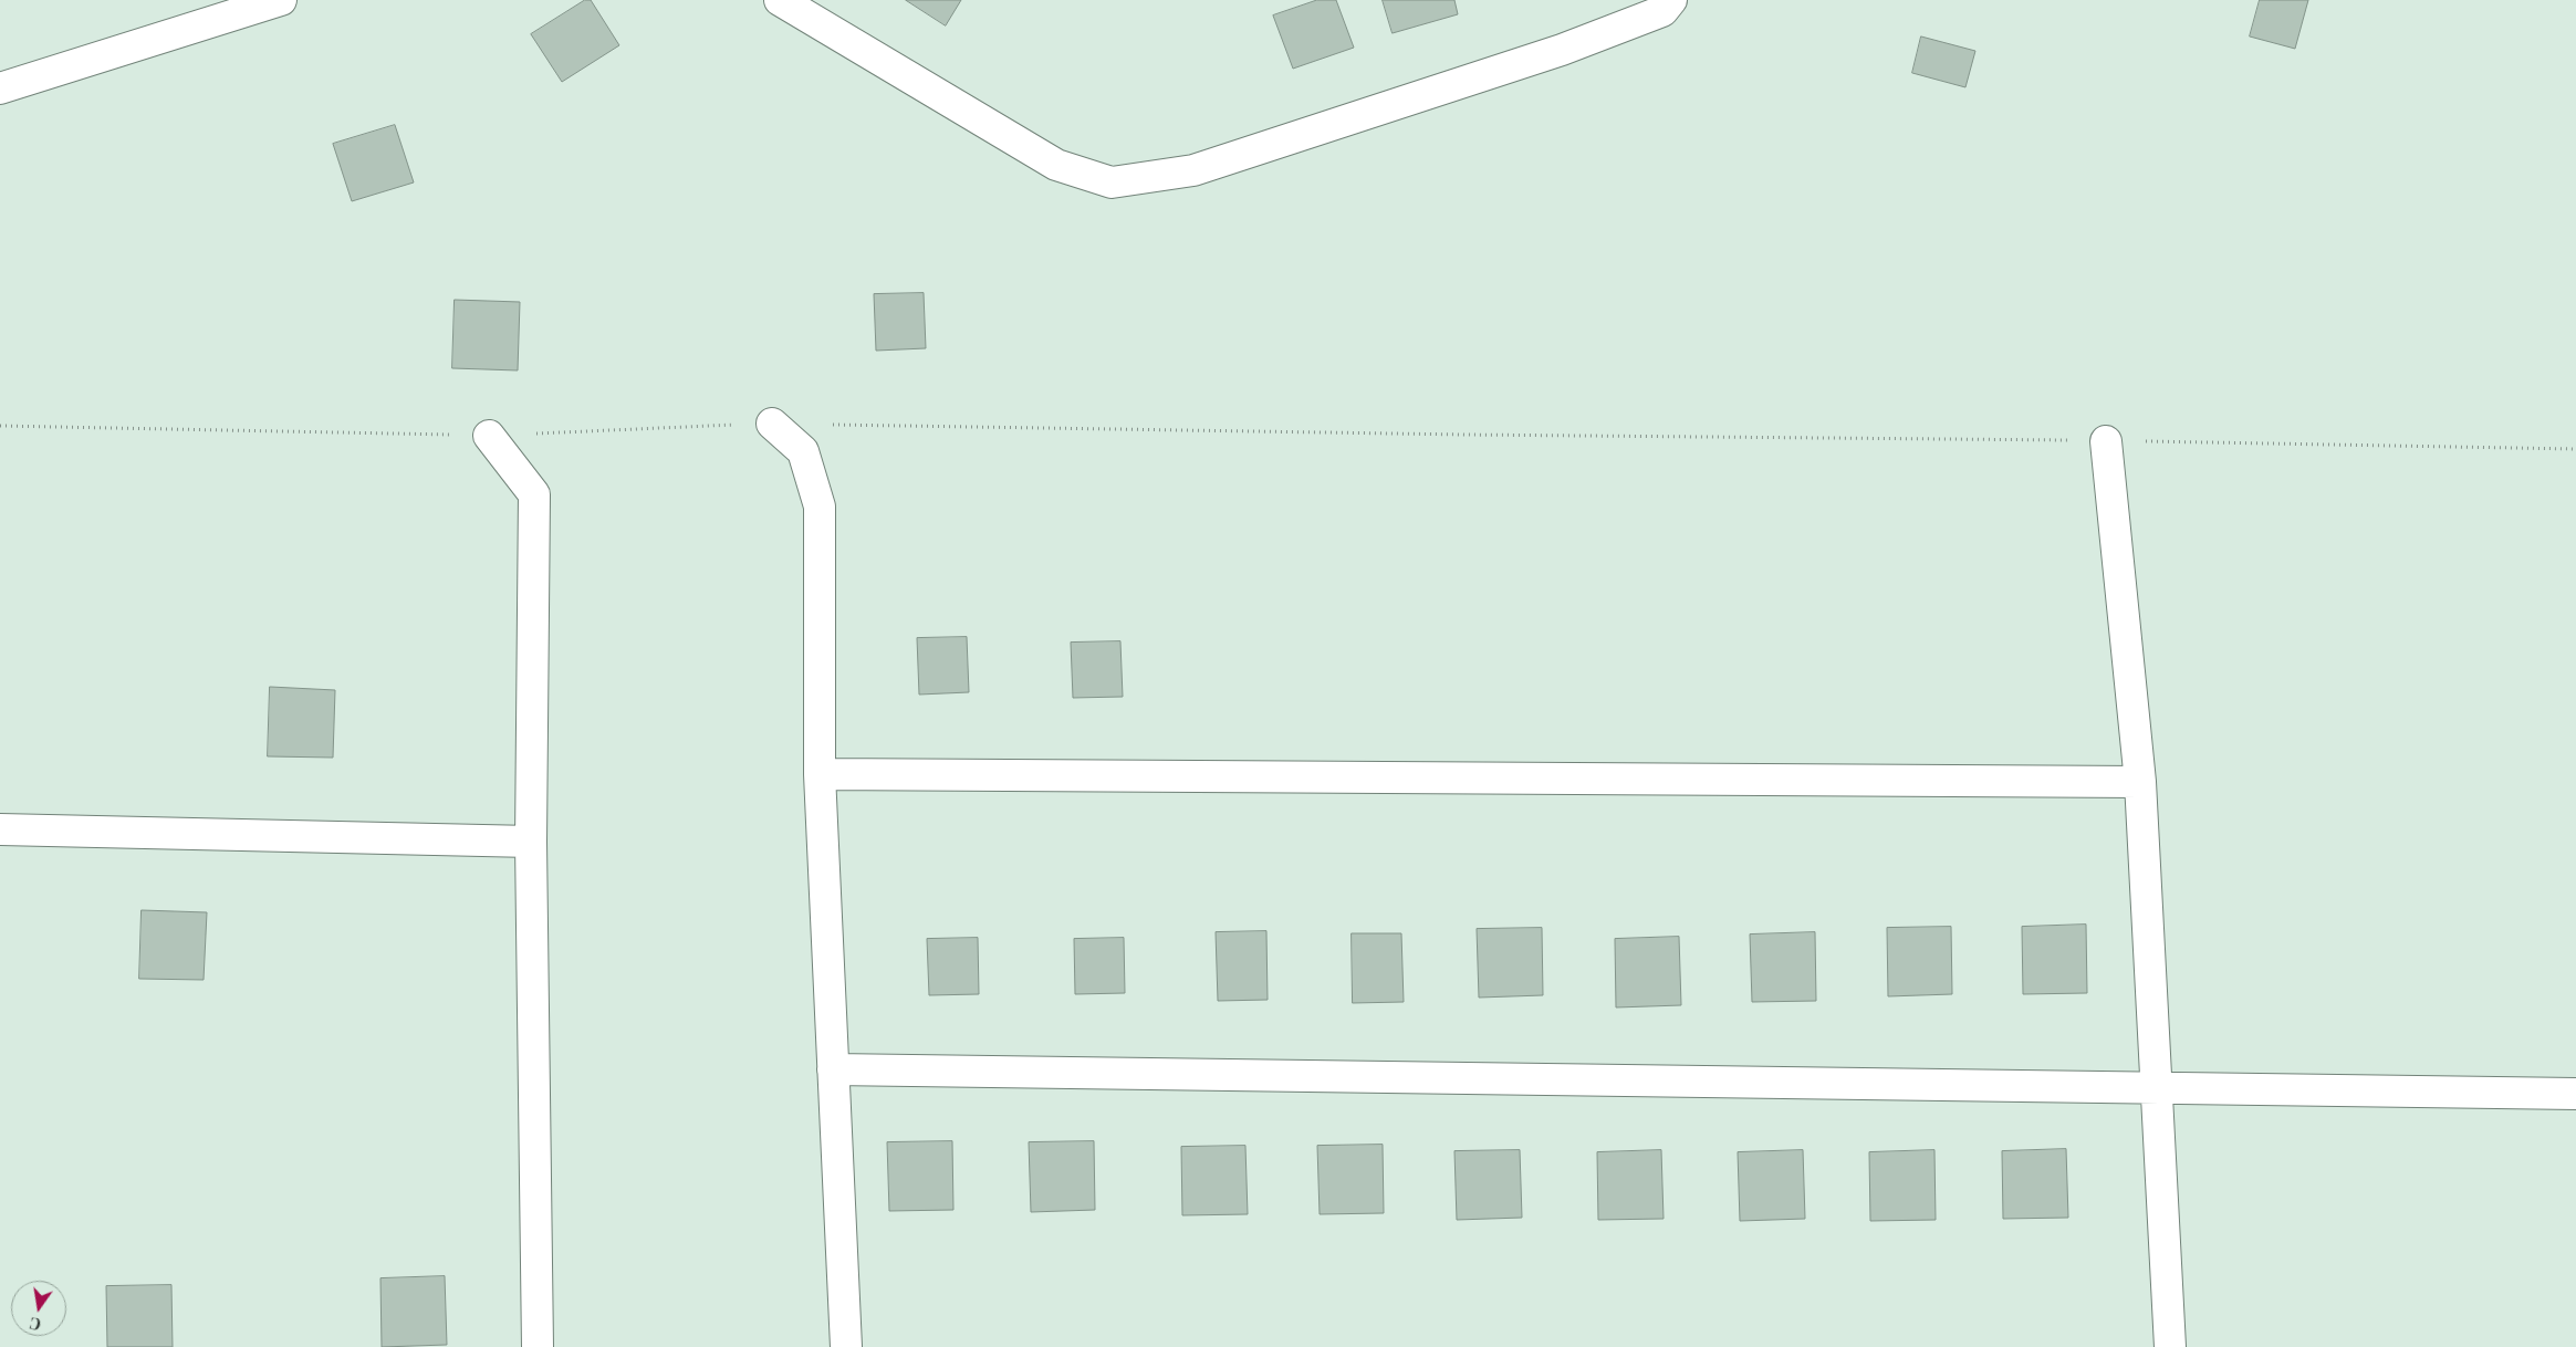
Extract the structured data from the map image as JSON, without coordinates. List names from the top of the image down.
{
  "north": "bottom"
}
